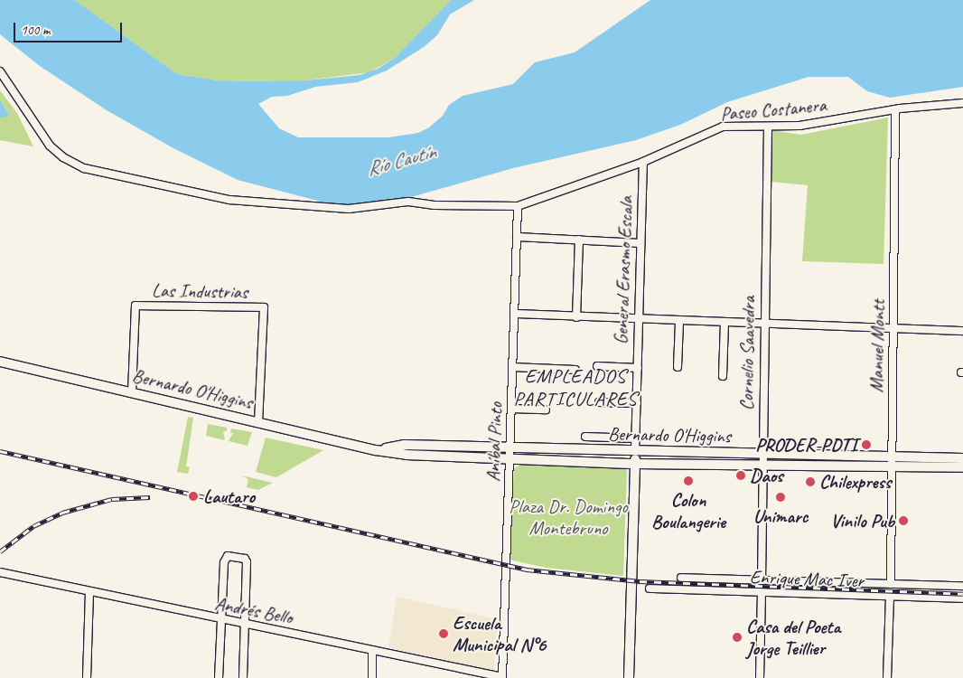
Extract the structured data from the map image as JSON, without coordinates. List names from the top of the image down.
{
  "streets": {
    "main road": ["General Erasmo Escala", "Bernardo O'Higgins"],
    "street": [
      "Paseo Costanera",
      "Las Industrias",
      "Manuel Montt",
      "Cornelio Saavedra",
      "Aníbal Pinto",
      "Enrique Mac Iver",
      "Andrés Bello"
    ]
  },
  "crossings": [
    ["Paseo Costanera", "General Erasmo Escala"],
    ["Paseo Costanera", "Manuel Montt"],
    ["Paseo Costanera", "Cornelio Saavedra"],
    ["Paseo Costanera", "Aníbal Pinto"],
    ["General Erasmo Escala", "Bernardo O'Higgins"],
    ["Las Industrias", "Bernardo O'Higgins"],
    ["Manuel Montt", "Bernardo O'Higgins"],
    ["Manuel Montt", "Enrique Mac Iver"],
    ["Cornelio Saavedra", "Bernardo O'Higgins"],
    ["Cornelio Saavedra", "Enrique Mac Iver"],
    ["Bernardo O'Higgins", "Aníbal Pinto"],
    ["Aníbal Pinto", "Andrés Bello"]
  ],
  "districts": ["EMPLEADOS PARTICULARES"],
  "water": ["Río Cautín"],
  "parks": ["Plaza Dr. Domingo Montebruno"],
  "places": [
    "PRODER-PDTI",
    "Daos",
    "Colon Boulangerie",
    "Chilexpress",
    "Lautaro",
    "Unimarc",
    "Vinilo Pub",
    "Escuela Municipal N°6",
    "Casa del Poeta Jorge Teillier"
  ],
  "scale_bar": "100 m"
}
